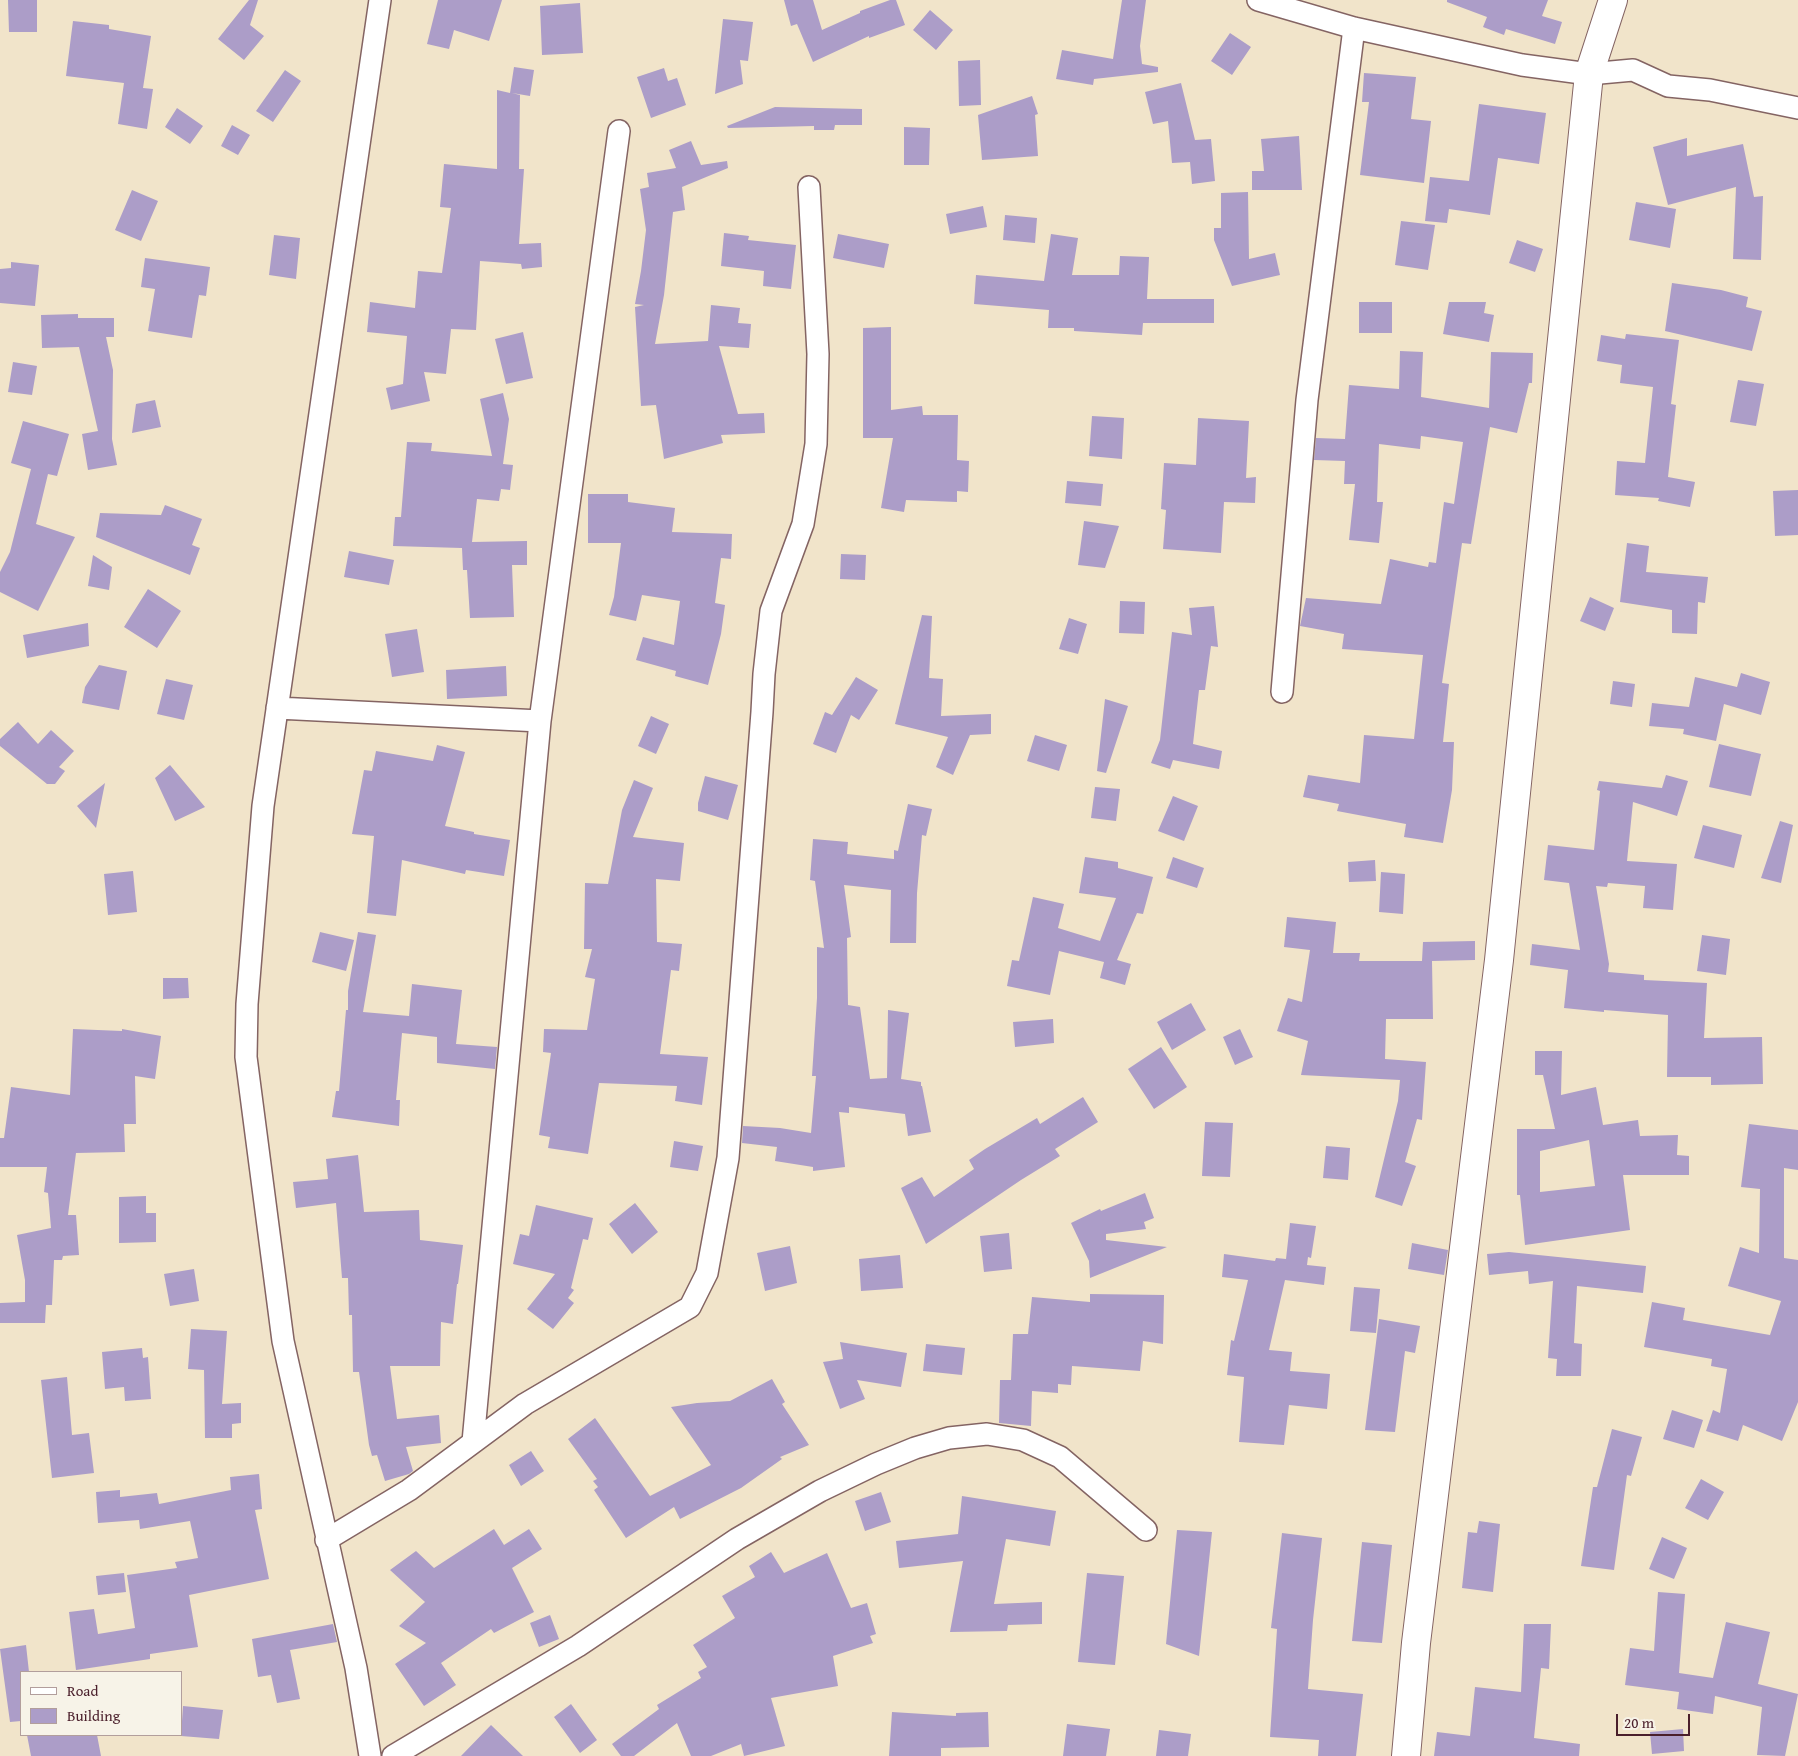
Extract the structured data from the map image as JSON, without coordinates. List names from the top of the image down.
{
  "legend": ["Road", "Building"],
  "scale_bar": "20 m"
}
